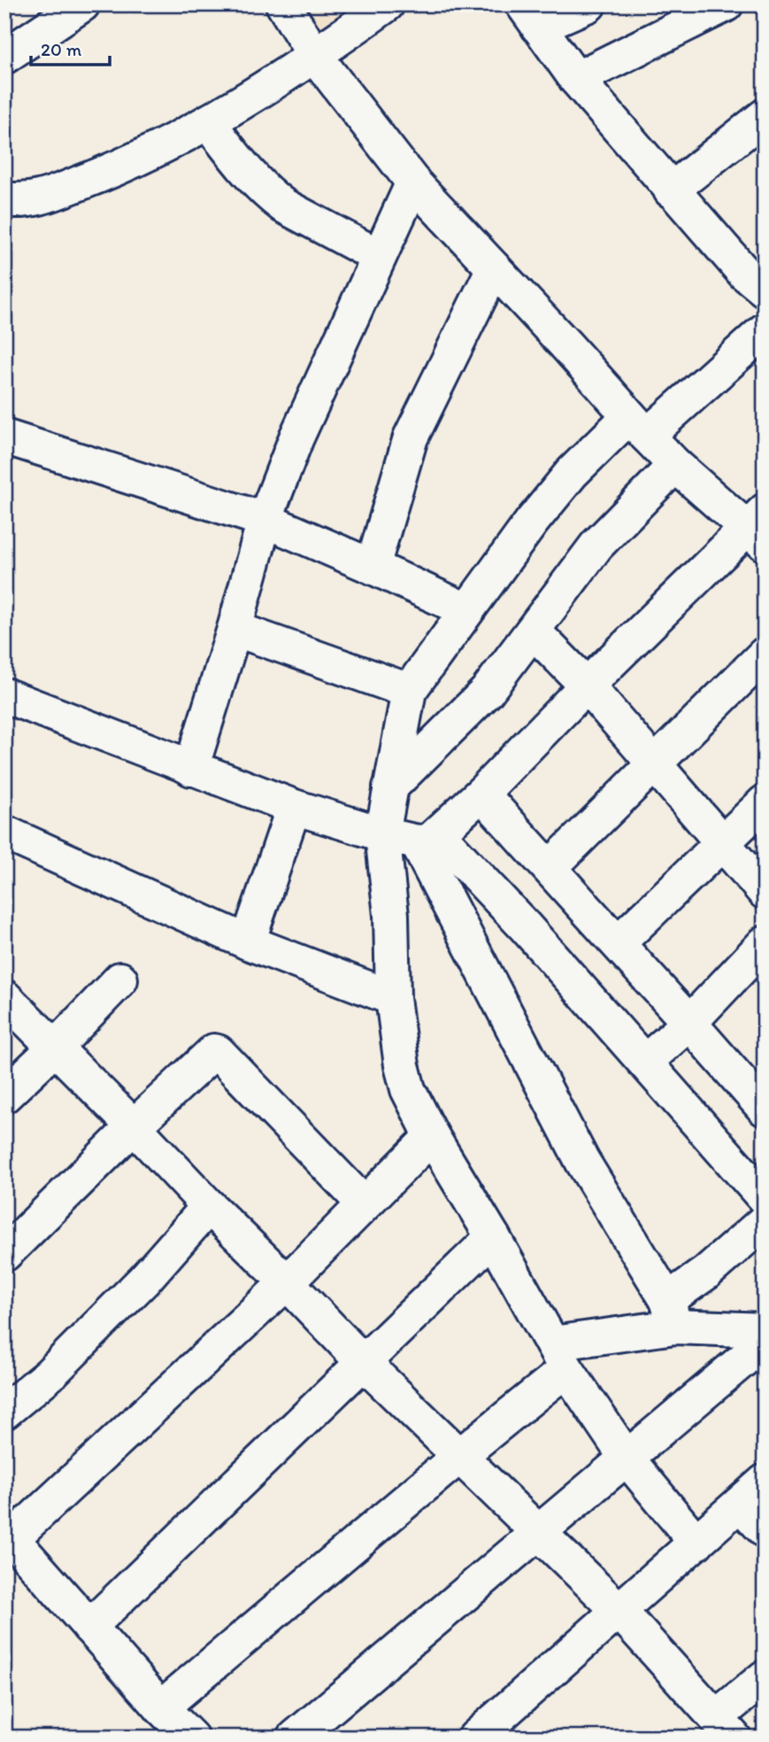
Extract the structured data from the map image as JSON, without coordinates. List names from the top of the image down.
{
  "scale_bar": "20 m"
}
